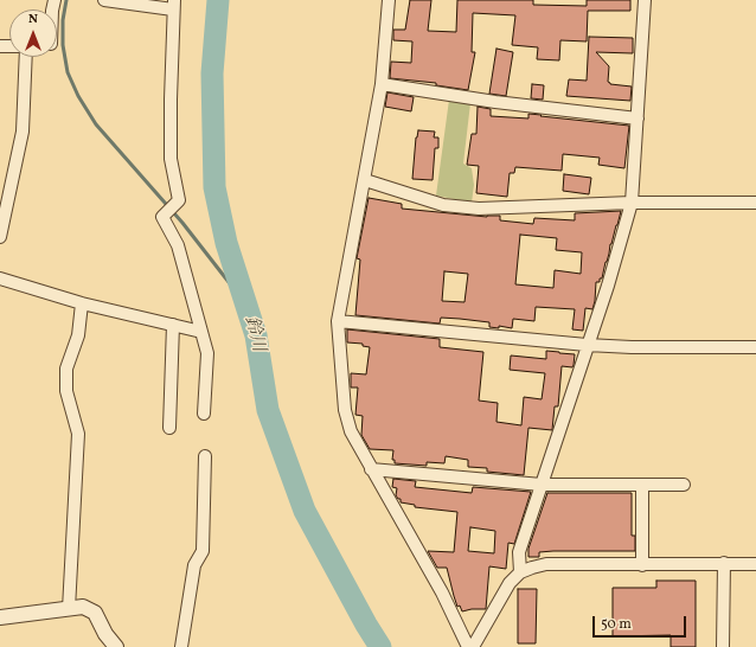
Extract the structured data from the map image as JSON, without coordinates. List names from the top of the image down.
{
  "water": ["鈴川"],
  "scale_bar": "50 m",
  "north": "top"
}
